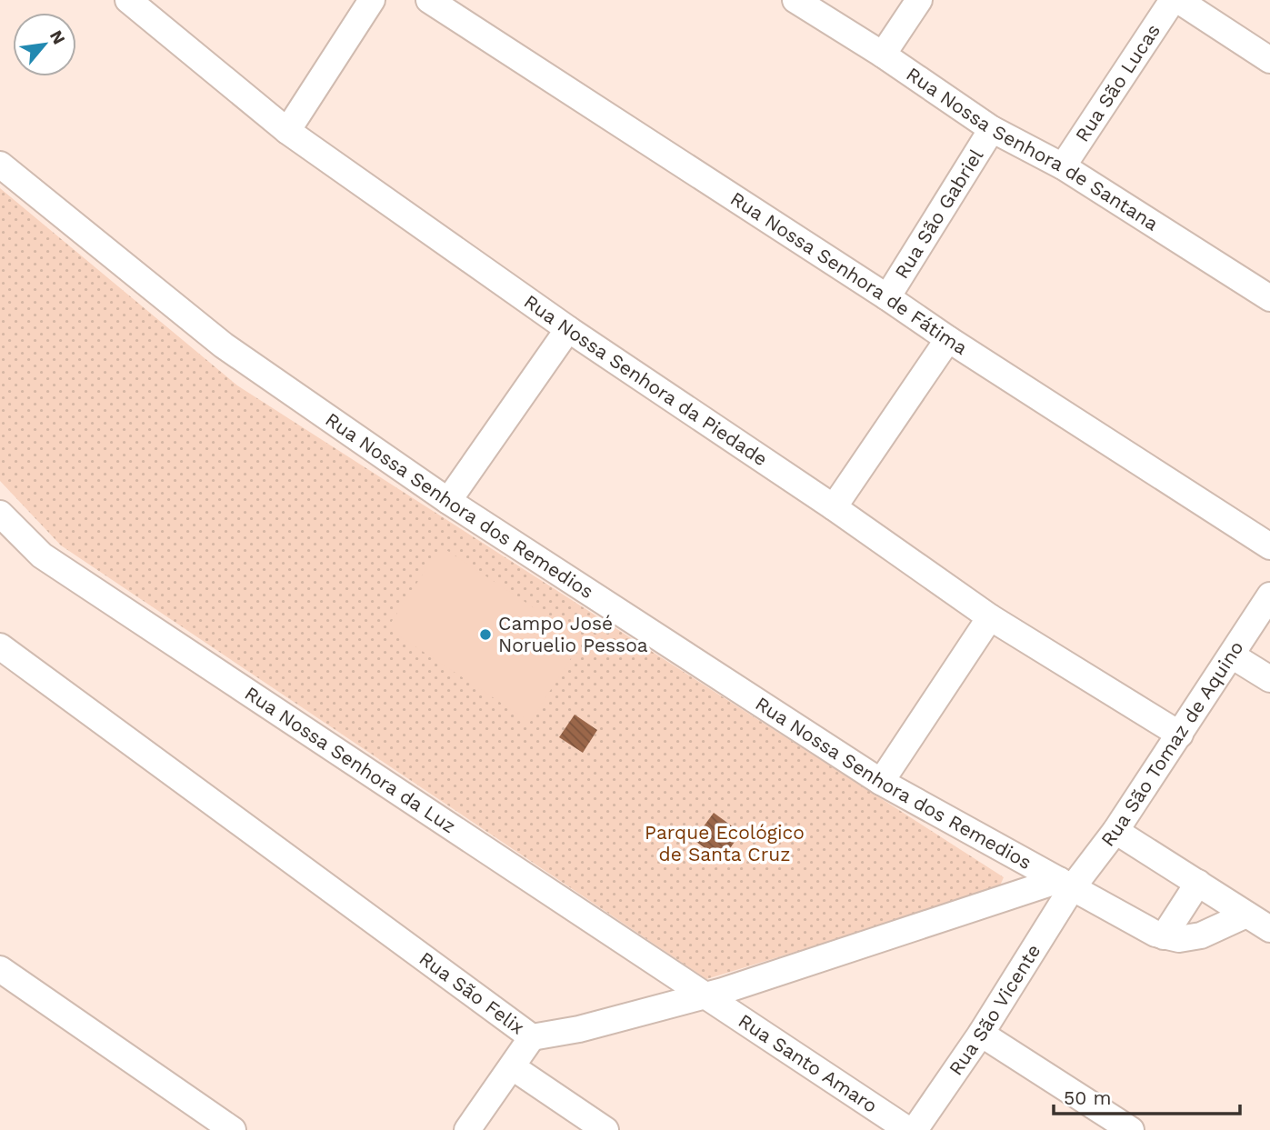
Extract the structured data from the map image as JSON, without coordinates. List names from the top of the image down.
{
  "streets": {
    "street": [
      "Rua São Lucas",
      "Rua Nossa Senhora de Santana",
      "Rua São Gabriel",
      "Rua Nossa Senhora de Fátima",
      "Rua Nossa Senhora da Piedade",
      "Rua Nossa Senhora dos Remedios",
      "Rua São Tomaz de Aquino",
      "Rua Nossa Senhora da Luz",
      "Rua São Felix",
      "Rua São Vicente",
      "Rua Santo Amaro"
    ]
  },
  "crossings": [
    ["Rua São Lucas", "Rua Nossa Senhora de Santana"],
    ["Rua Nossa Senhora de Santana", "Rua São Gabriel"],
    ["Rua São Gabriel", "Rua Nossa Senhora de Fátima"],
    ["Rua Nossa Senhora da Piedade", "Rua São Tomaz de Aquino"],
    ["Rua Nossa Senhora dos Remedios", "Rua São Tomaz de Aquino"],
    ["Rua Nossa Senhora dos Remedios", "Rua São Felix"],
    ["Rua Nossa Senhora dos Remedios", "Rua São Vicente"],
    ["Rua São Tomaz de Aquino", "Rua São Felix"],
    ["Rua São Tomaz de Aquino", "Rua São Vicente"],
    ["Rua Nossa Senhora da Luz", "Rua São Felix"],
    ["Rua Nossa Senhora da Luz", "Rua Santo Amaro"],
    ["Rua São Felix", "Rua São Vicente"],
    ["Rua São Felix", "Rua Santo Amaro"]
  ],
  "parks": ["Parque Ecológico de Santa Cruz"],
  "places": ["Campo José Noruelio Pessoa"],
  "scale_bar": "50 m",
  "north": "top right"
}
